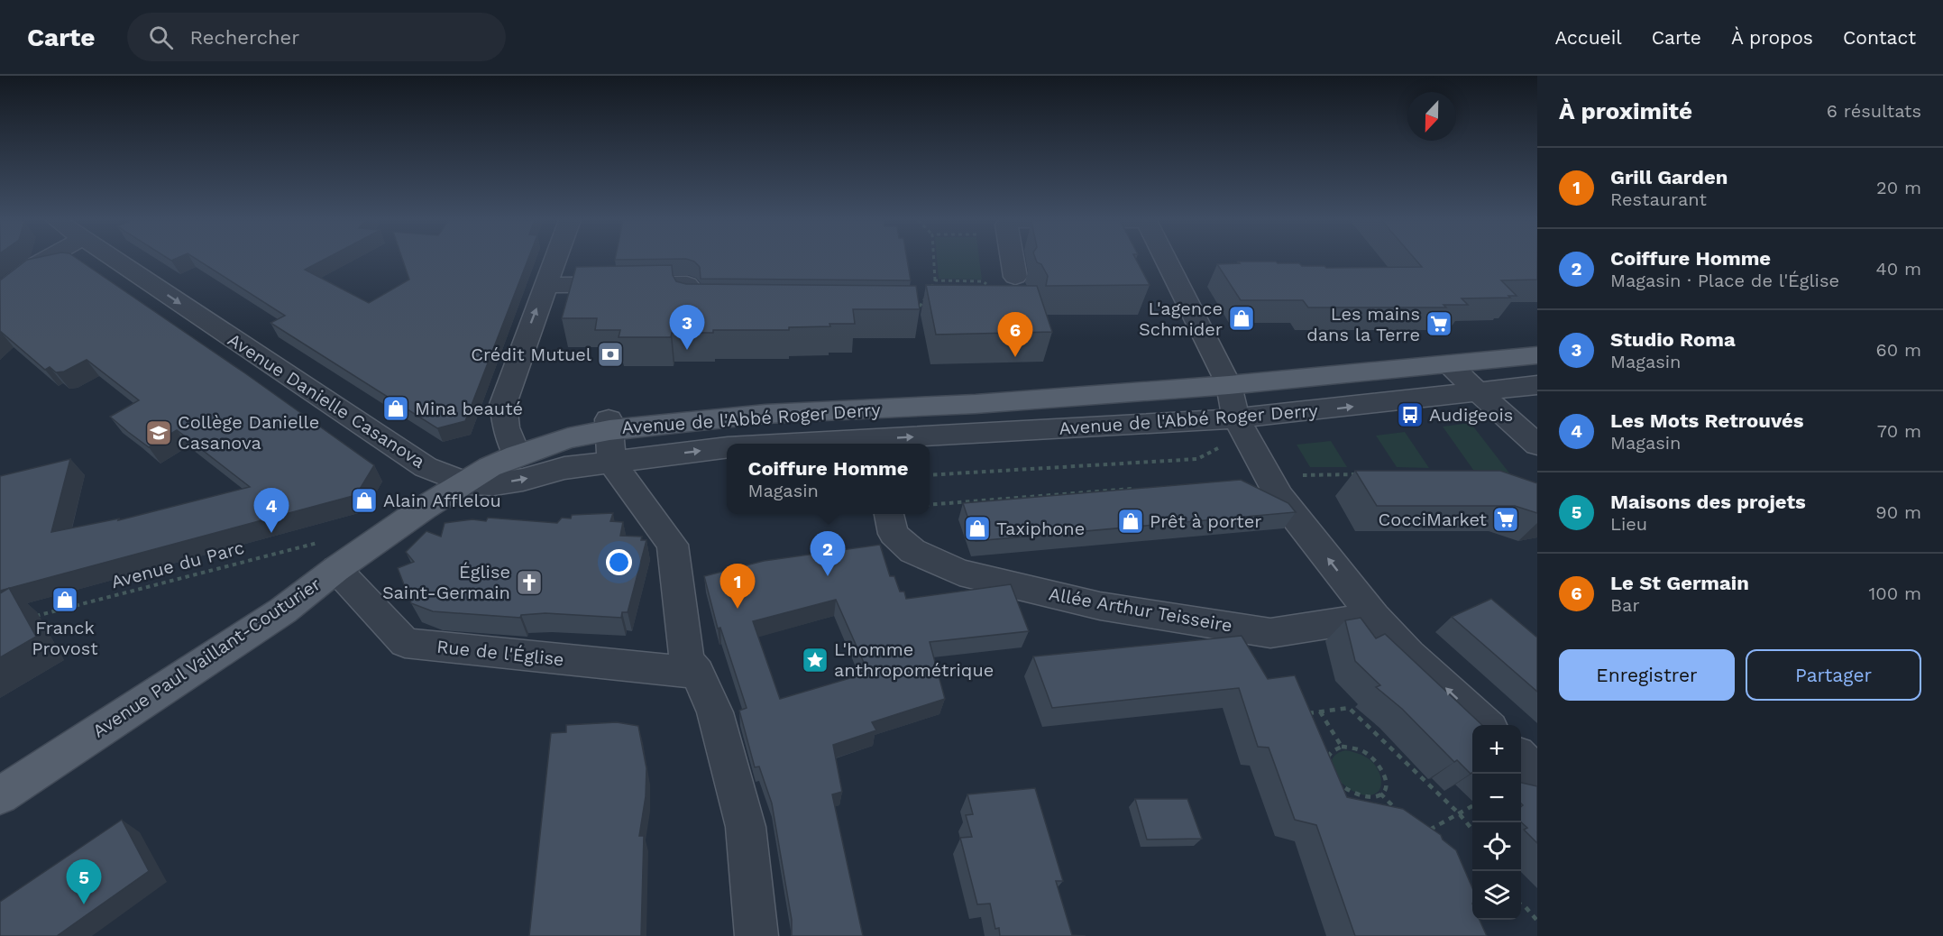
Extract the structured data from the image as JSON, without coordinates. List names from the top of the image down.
{
  "streets": {
    "main road": ["Avenue de l'Abbé Roger Derry", "Avenue Paul Vaillant-Couturier"],
    "street": ["Avenue Danielle Casanova", "Allée Arthur Teisseire", "Rue de l'Église"],
    "path": ["Avenue du Parc"]
  },
  "crossings": [
    ["Avenue Danielle Casanova", "Avenue de l'Abbé Roger Derry"],
    ["Avenue Danielle Casanova", "Avenue Paul Vaillant-Couturier"],
    ["Avenue de l'Abbé Roger Derry", "Avenue Paul Vaillant-Couturier"],
    ["Avenue du Parc", "Rue de l'Église"],
    ["Avenue du Parc", "Avenue Paul Vaillant-Couturier"],
    ["Rue de l'Église", "Avenue Paul Vaillant-Couturier"]
  ],
  "one_way": ["Avenue Danielle Casanova"],
  "places": {
    "shop": [
      "L'agence Schmider",
      "Mina beauté",
      "Alain Afflelou",
      "Prêt à porter",
      "Taxiphone",
      "Franck Provost"
    ],
    "supermarket": ["Les mains dans la Terre", "CocciMarket"],
    "bank": ["Crédit Mutuel"],
    "bus stop": ["Audigeois"],
    "school or university": ["Collège Danielle Casanova"],
    "church": ["Église Saint-Germain"],
    "place": ["L'homme anthropométrique"]
  },
  "north": "bottom",
  "page": {
    "header": "Carte",
    "search": "Rechercher",
    "nav": [
      "Accueil",
      "Carte",
      "À propos",
      "Contact"
    ],
    "heading": ["À proximité", "6 résultats"],
    "list": [
      {
        "mark": "1",
        "name": "Grill Garden",
        "note": "Restaurant",
        "value": "20 m"
      },
      {
        "mark": "2",
        "name": "Coiffure Homme",
        "note": "Magasin · Place de l'Église",
        "value": "40 m"
      },
      {
        "mark": "3",
        "name": "Studio Roma",
        "note": "Magasin",
        "value": "60 m"
      },
      {
        "mark": "4",
        "name": "Les Mots Retrouvés",
        "note": "Magasin",
        "value": "70 m"
      },
      {
        "mark": "5",
        "name": "Maisons des projets",
        "note": "Lieu",
        "value": "90 m"
      },
      {
        "mark": "6",
        "name": "Le St Germain",
        "note": "Bar",
        "value": "100 m"
      }
    ],
    "pins": [
      "3",
      "6",
      "4",
      "2",
      "1",
      "5"
    ],
    "popup": ["Coiffure Homme", "Magasin"],
    "buttons": ["Enregistrer", "Partager"],
    "map_buttons": ["+", "−"]
  }
}
